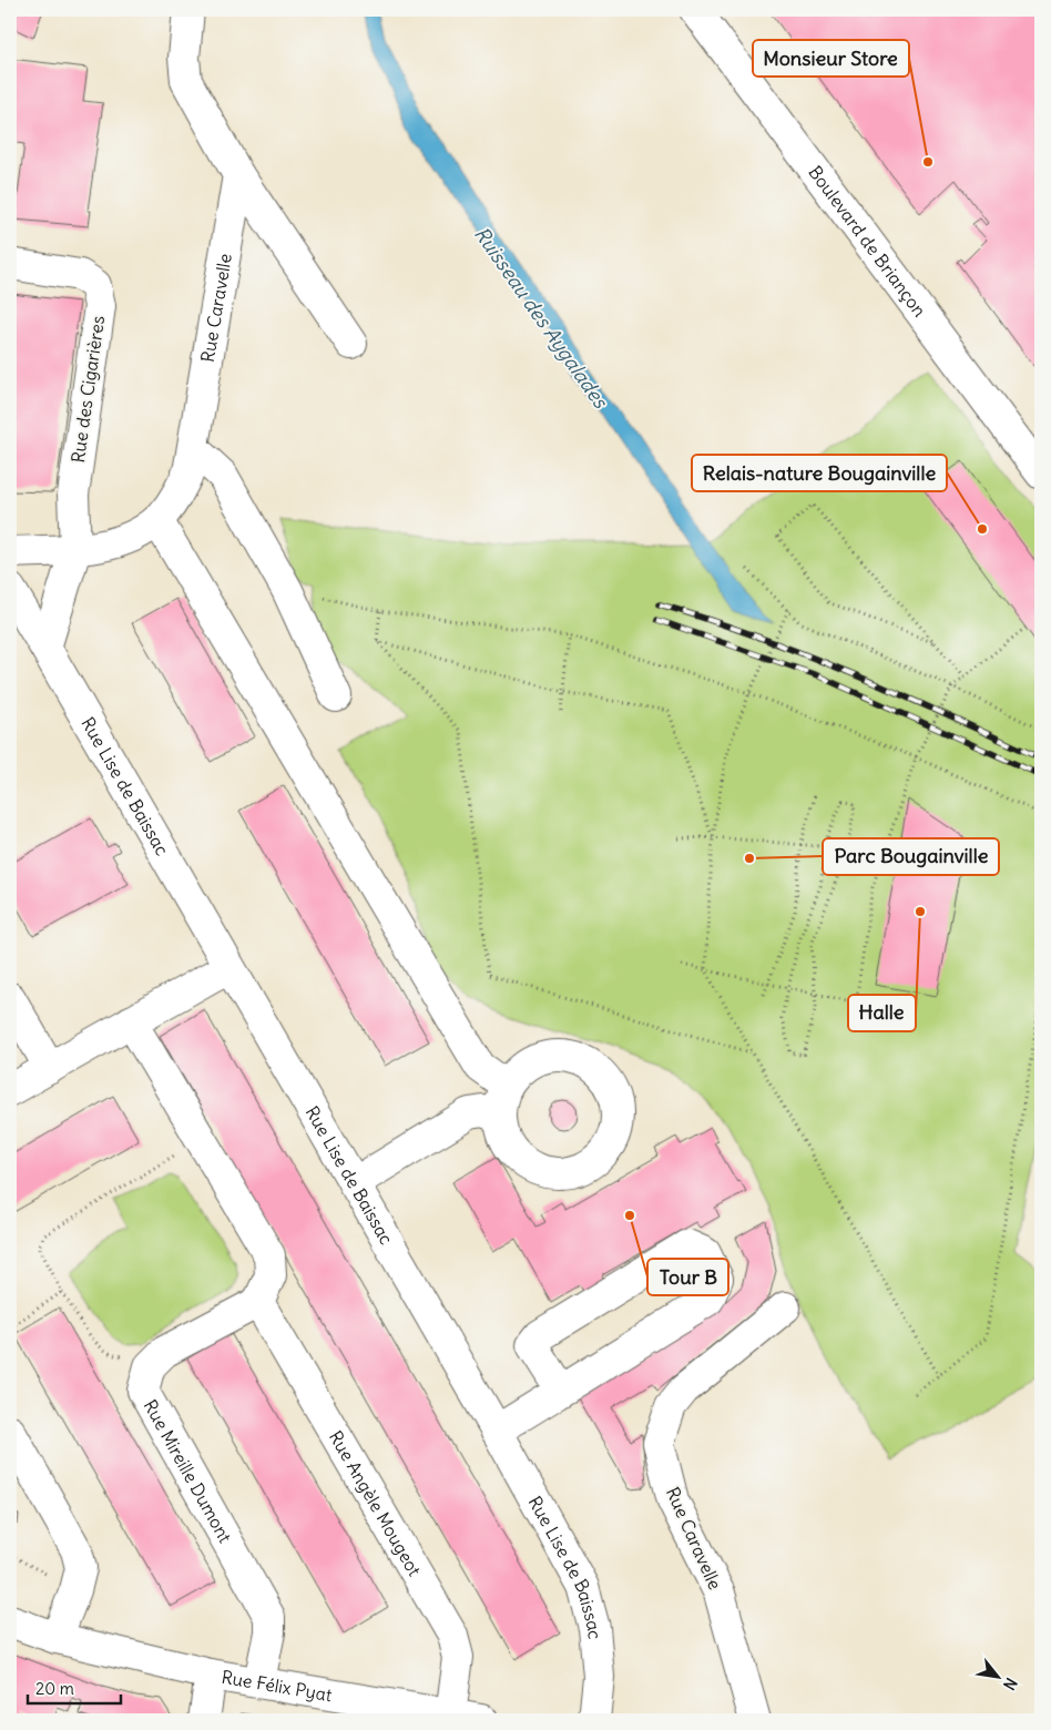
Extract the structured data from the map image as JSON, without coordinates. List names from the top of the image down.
{
  "streets": {
    "street": [
      "Boulevard de Briançon",
      "Rue Caravelle",
      "Rue des Cigarières",
      "Rue Lise de Baissac",
      "Rue Mireille Dumont",
      "Rue Angèle Mougeot",
      "Rue Félix Pyat"
    ]
  },
  "crossings": [
    ["Rue Caravelle", "Rue des Cigarières"],
    ["Rue Mireille Dumont", "Rue Angèle Mougeot"],
    ["Rue Mireille Dumont", "Rue Félix Pyat"],
    ["Rue Angèle Mougeot", "Rue Félix Pyat"]
  ],
  "water": ["Ruisseau des Aygalades"],
  "places": [
    "Monsieur Store",
    "Relais-nature Bougainville",
    "Parc Bougainville",
    "Halle",
    "Tour B"
  ],
  "scale_bar": "20 m",
  "north": "bottom right"
}
